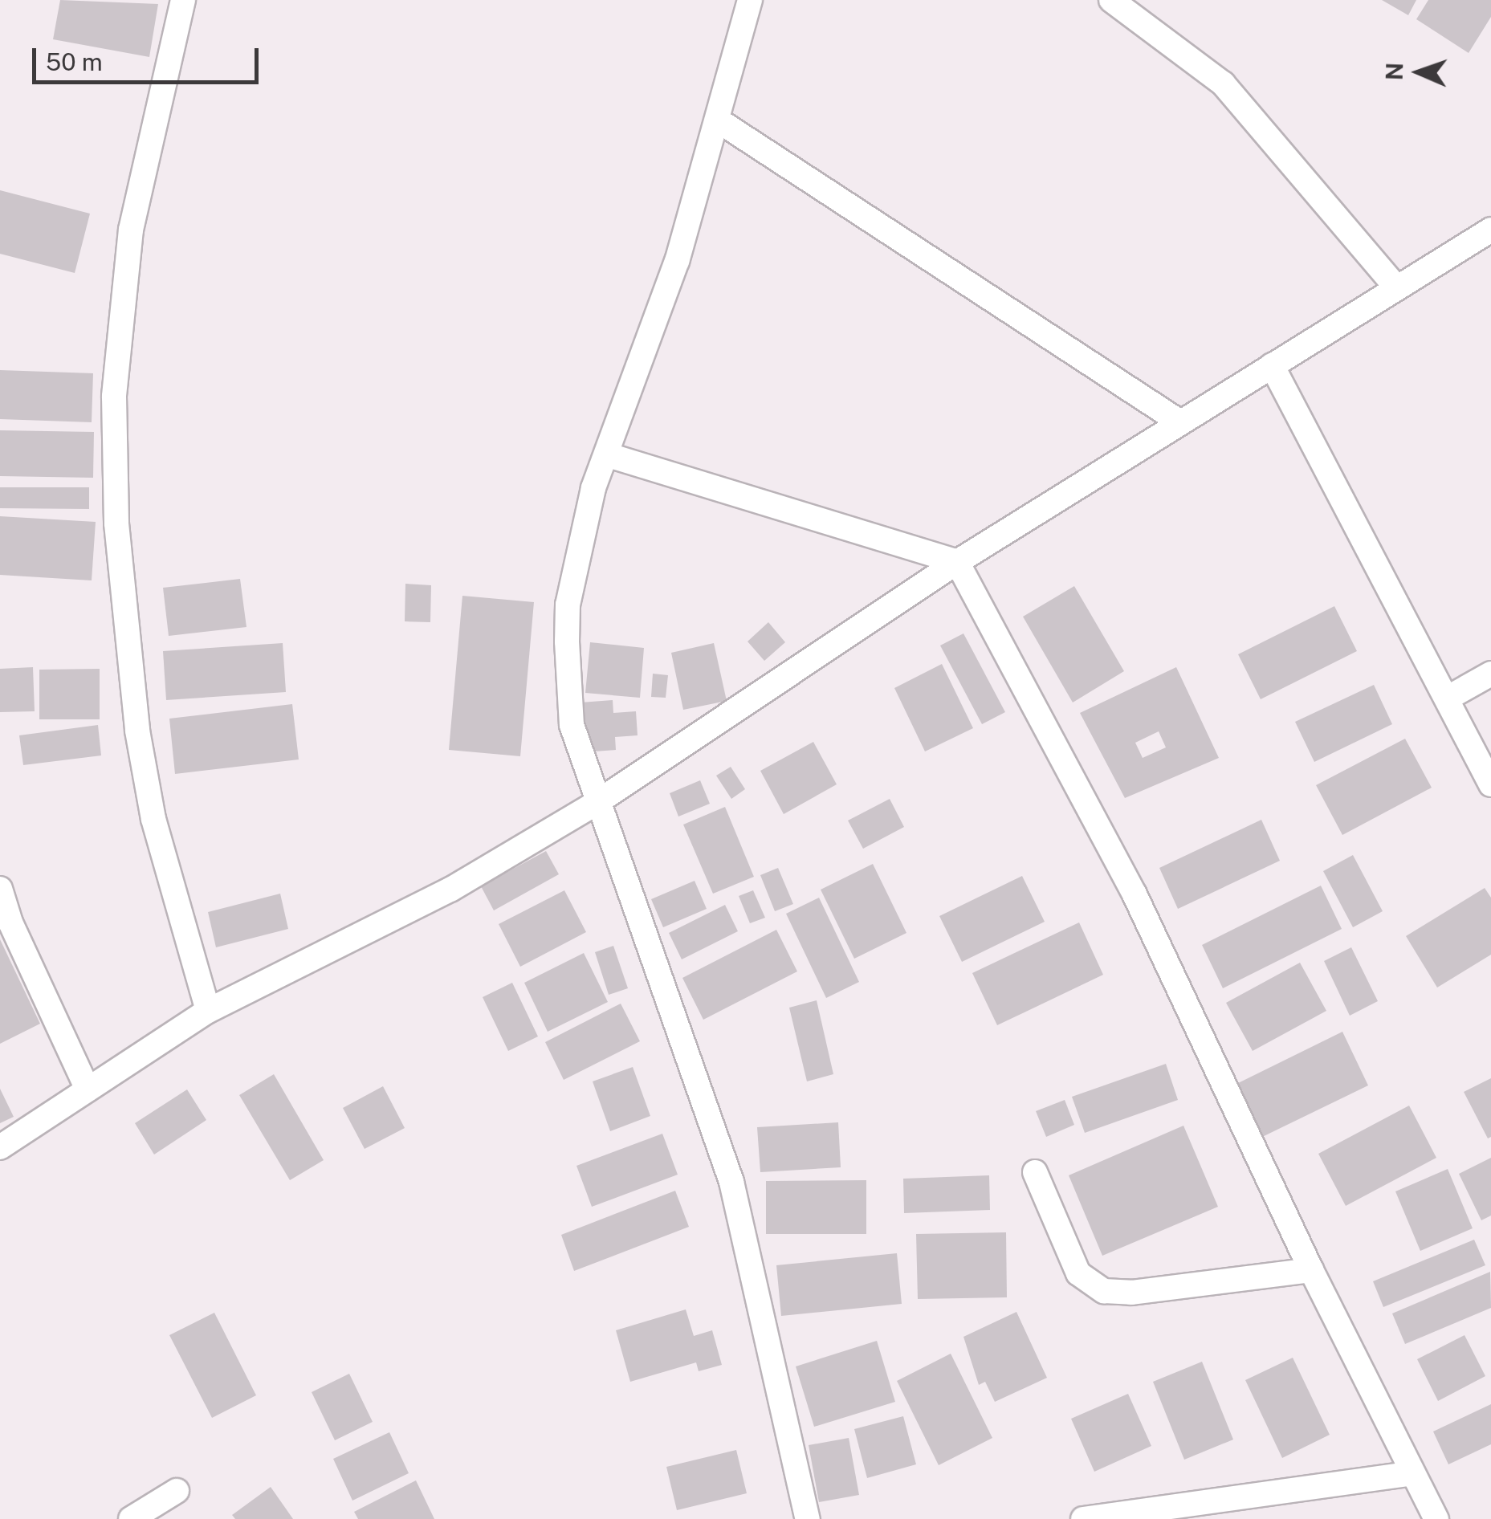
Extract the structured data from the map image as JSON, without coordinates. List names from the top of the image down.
{
  "scale_bar": "50 m",
  "north": "left"
}
